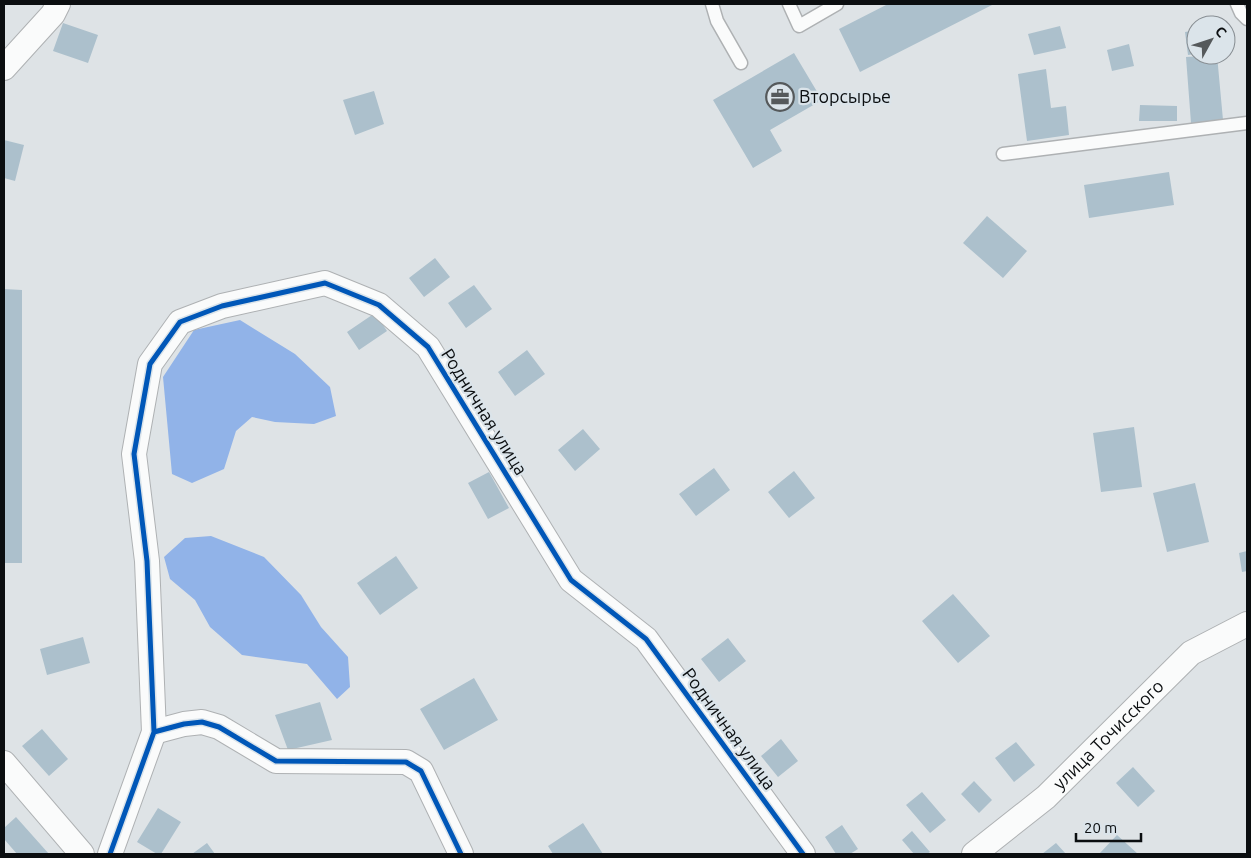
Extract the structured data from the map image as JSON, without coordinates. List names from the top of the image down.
{
  "streets": {
    "street": ["Родничная улица", "улица Точисского"]
  },
  "places": {
    "office": ["Вторсырье"]
  },
  "scale_bar": "20 m",
  "north": "top right"
}
